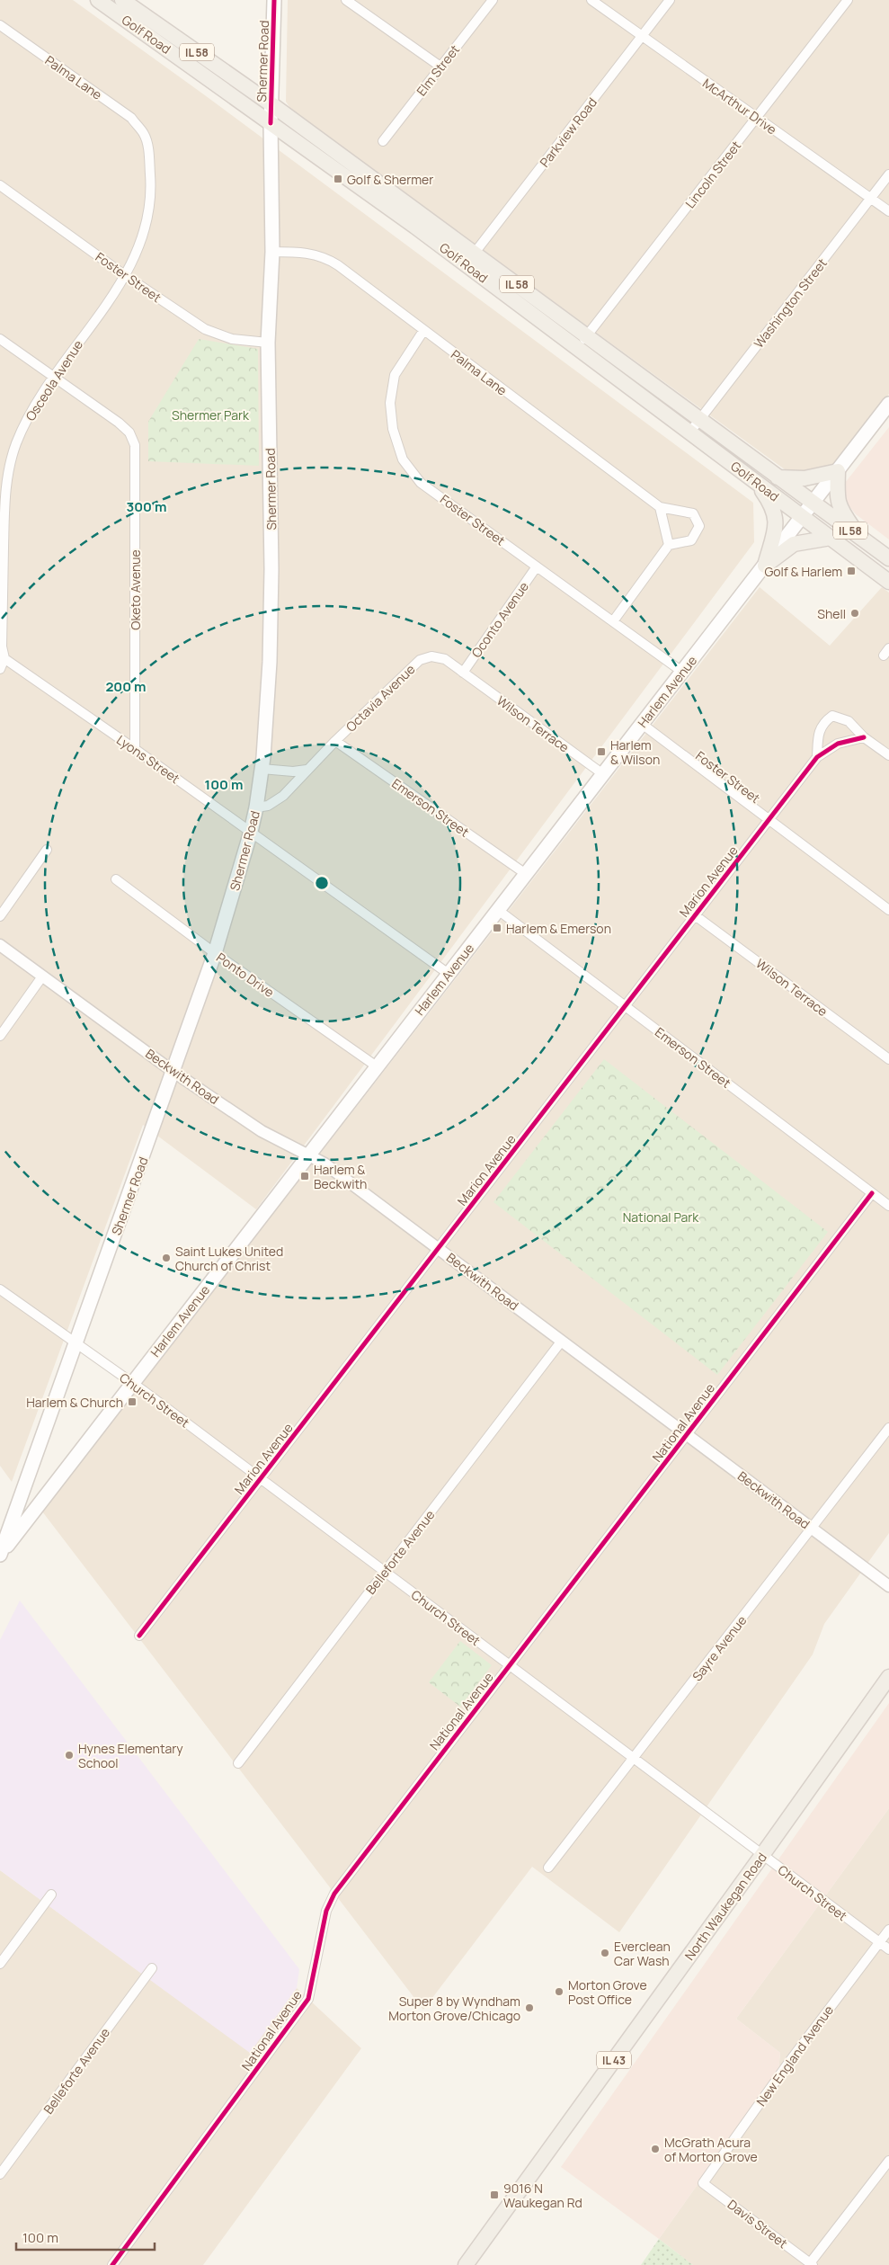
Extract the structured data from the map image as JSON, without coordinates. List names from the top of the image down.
{
  "streets": {
    "main road": [
      "Golf Road",
      "IL 58",
      "Shermer Road",
      "Harlem Avenue",
      "North Waukegan Road",
      "IL 43"
    ],
    "street": [
      "Elm Street",
      "Palma Lane",
      "McArthur Drive",
      "Parkview Road",
      "Lincoln Street",
      "Foster Street",
      "Washington Street",
      "Osceola Avenue",
      "Oketo Avenue",
      "Oconto Avenue",
      "Octavia Avenue",
      "Wilson Terrace",
      "Lyons Street",
      "Emerson Street",
      "Marion Avenue",
      "Ponto Drive",
      "Beckwith Road",
      "Church Street",
      "National Avenue",
      "Belleforte Avenue",
      "Sayre Avenue",
      "New England Avenue",
      "Davis Street"
    ]
  },
  "crossings": [
    ["Golf Road", "Shermer Road"],
    ["Golf Road", "Parkview Road"],
    ["Golf Road", "Lincoln Street"],
    ["Golf Road", "Washington Street"],
    ["Golf Road", "Harlem Avenue"],
    ["Shermer Road", "Palma Lane"],
    ["Shermer Road", "Foster Street"],
    ["Shermer Road", "Harlem Avenue"],
    ["Shermer Road", "Octavia Avenue"],
    ["Shermer Road", "Lyons Street"],
    ["Shermer Road", "Ponto Drive"],
    ["Shermer Road", "Beckwith Road"],
    ["Shermer Road", "Church Street"],
    ["Palma Lane", "Foster Street"],
    ["Palma Lane", "Osceola Avenue"],
    ["McArthur Drive", "Parkview Road"],
    ["McArthur Drive", "Lincoln Street"],
    ["McArthur Drive", "Washington Street"],
    ["Foster Street", "Osceola Avenue"],
    ["Foster Street", "Oconto Avenue"],
    ["Foster Street", "Harlem Avenue"],
    ["Foster Street", "Marion Avenue"],
    ["Osceola Avenue", "Oketo Avenue"],
    ["Osceola Avenue", "Lyons Street"],
    ["Oketo Avenue", "Lyons Street"],
    ["Oconto Avenue", "Octavia Avenue"],
    ["Oconto Avenue", "Wilson Terrace"],
    ["Harlem Avenue", "Wilson Terrace"],
    ["Harlem Avenue", "Lyons Street"],
    ["Harlem Avenue", "Emerson Street"],
    ["Harlem Avenue", "Ponto Drive"],
    ["Harlem Avenue", "Beckwith Road"],
    ["Harlem Avenue", "Church Street"],
    ["Octavia Avenue", "Wilson Terrace"],
    ["Octavia Avenue", "Emerson Street"],
    ["Wilson Terrace", "Marion Avenue"],
    ["Emerson Street", "Marion Avenue"],
    ["Emerson Street", "National Avenue"],
    ["Marion Avenue", "Beckwith Road"],
    ["Marion Avenue", "Church Street"],
    ["Beckwith Road", "National Avenue"],
    ["Beckwith Road", "Belleforte Avenue"],
    ["Beckwith Road", "Sayre Avenue"],
    ["Church Street", "National Avenue"],
    ["Church Street", "Belleforte Avenue"],
    ["Church Street", "Sayre Avenue"],
    ["Church Street", "North Waukegan Road"],
    ["Church Street", "New England Avenue"],
    ["New England Avenue", "Davis Street"]
  ],
  "parks": ["Shermer Park", "National Park"],
  "places": {
    "transit": [
      "Golf & Shermer",
      "Golf & Harlem",
      "Harlem & Wilson",
      "Harlem & Emerson",
      "Harlem & Beckwith",
      "Harlem & Church",
      "9016 N Waukegan Rd"
    ],
    "other": [
      "Shell",
      "Saint Lukes United Church of Christ",
      "Hynes Elementary School",
      "Everclean Car Wash",
      "Morton Grove Post Office",
      "Super 8 by Wyndham Morton Grove/Chicago",
      "McGrath Acura of Morton Grove"
    ]
  },
  "scale_bar": "100 m",
  "rings": ["300 m", "200 m", "100 m"]
}
